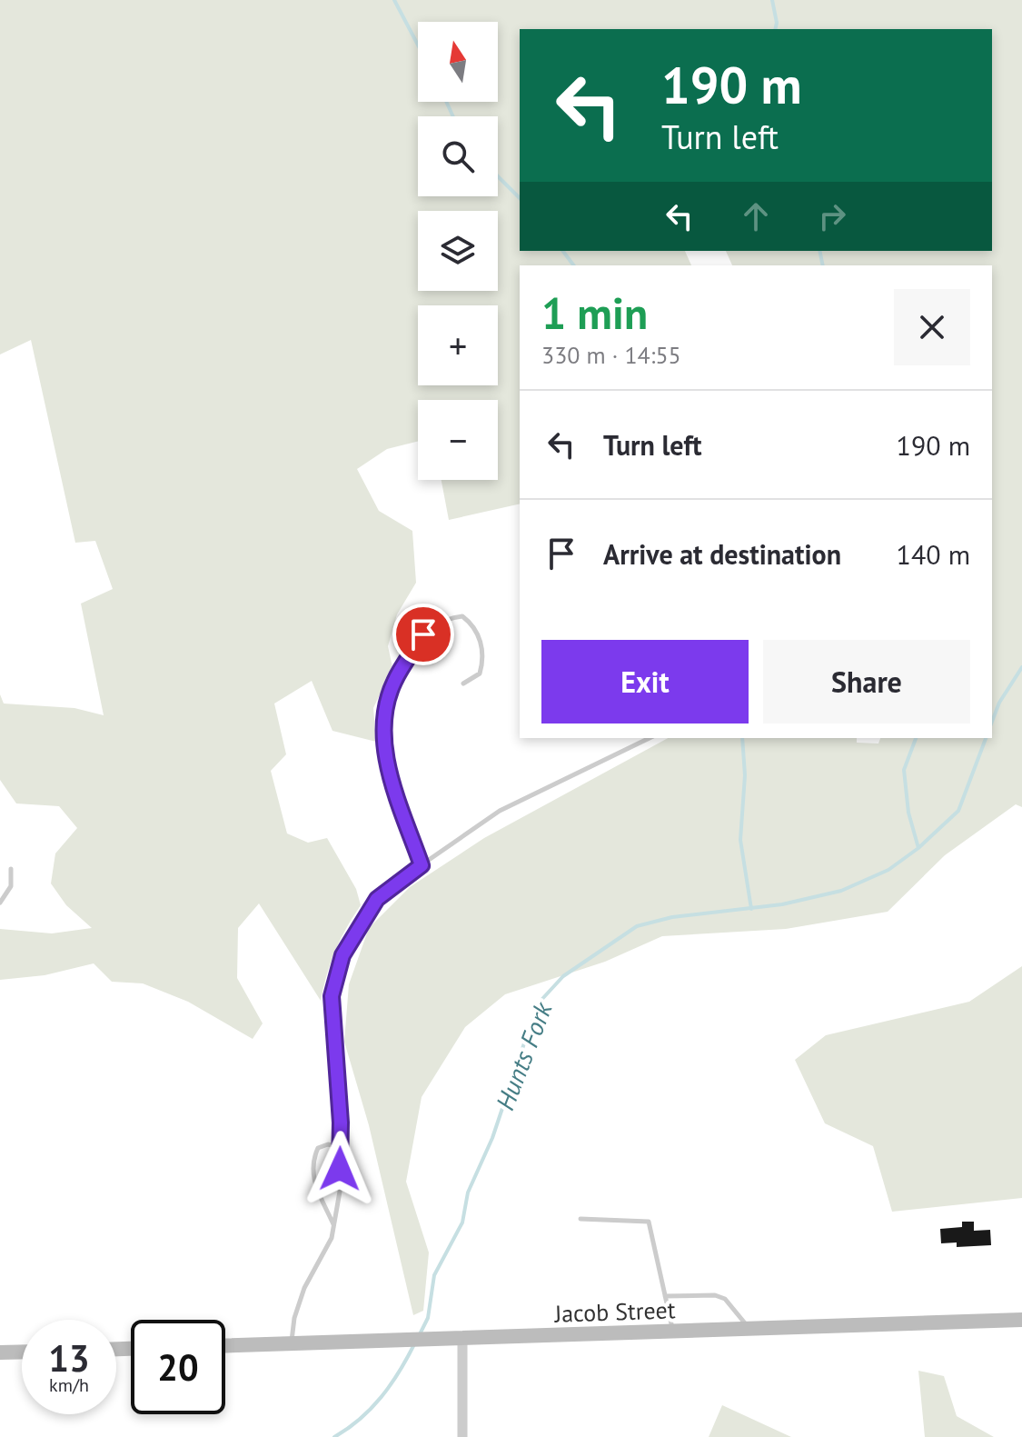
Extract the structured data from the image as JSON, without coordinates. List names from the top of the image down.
{
  "streets": {
    "street": ["Jacob Street"]
  },
  "water": ["Hunts Fork"],
  "north": "top",
  "page": {
    "map_buttons": ["+", "−"],
    "turn": ["190 m", "Turn left"],
    "heading": ["1 min", "330 m · 14:55"],
    "list": [
      {
        "name": "Turn left",
        "value": "190 m"
      },
      {
        "name": "Arrive at destination",
        "value": "140 m"
      }
    ],
    "buttons": ["Exit", "Share"],
    "speed": "13 km/h",
    "limit": "20"
  }
}
